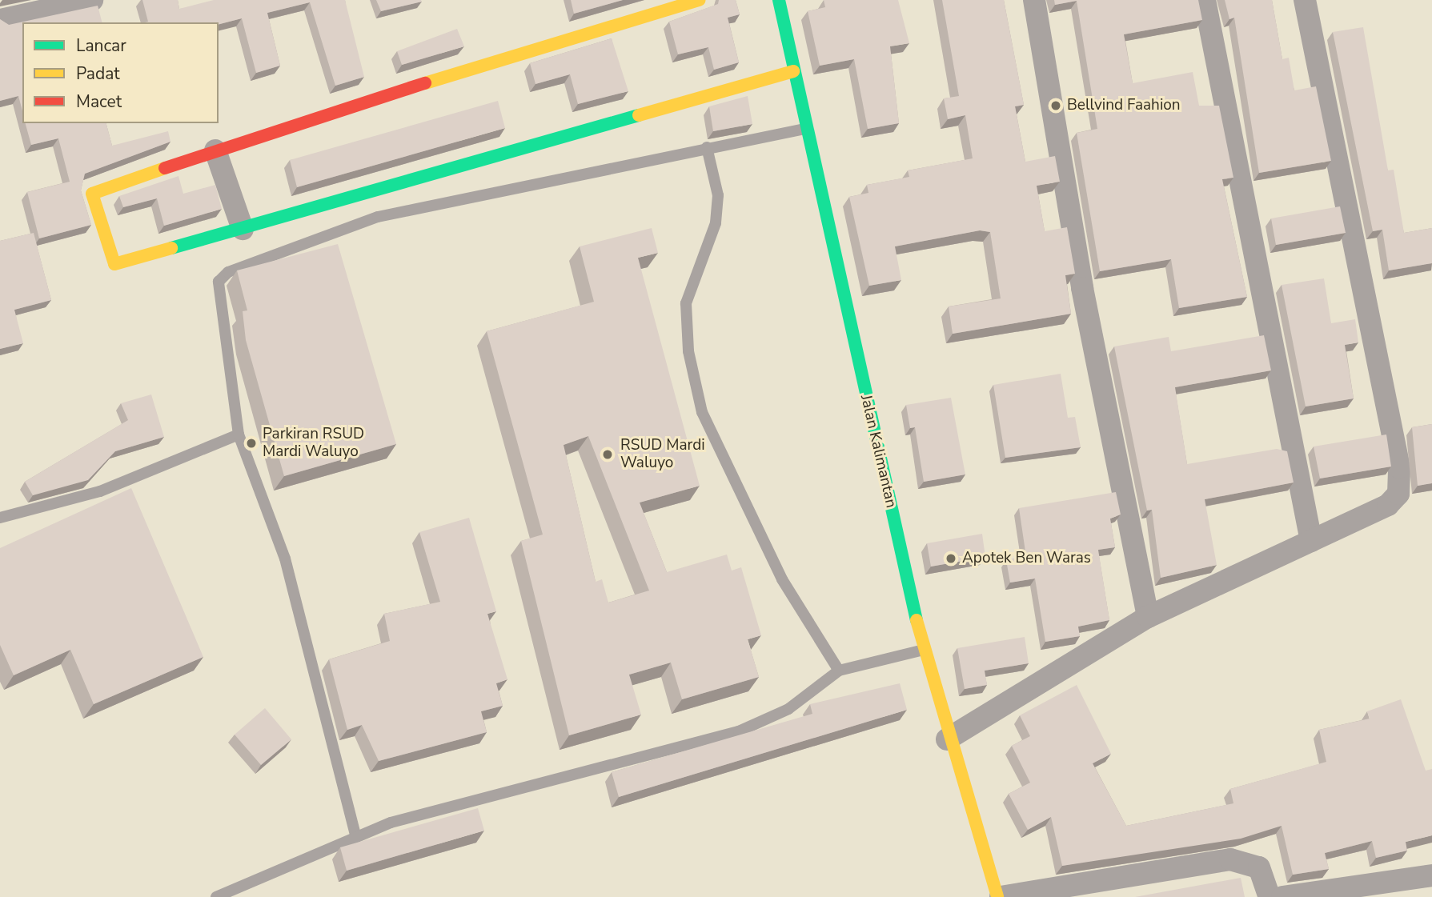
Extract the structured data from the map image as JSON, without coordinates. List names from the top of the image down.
{
  "streets": {
    "main road": ["Jalan Kalimantan"]
  },
  "places": [
    "Bellvind Faahion",
    "Parkiran RSUD Mardi Waluyo",
    "RSUD Mardi Waluyo",
    "Apotek Ben Waras"
  ],
  "legend": ["Lancar", "Padat", "Macet"]
}
